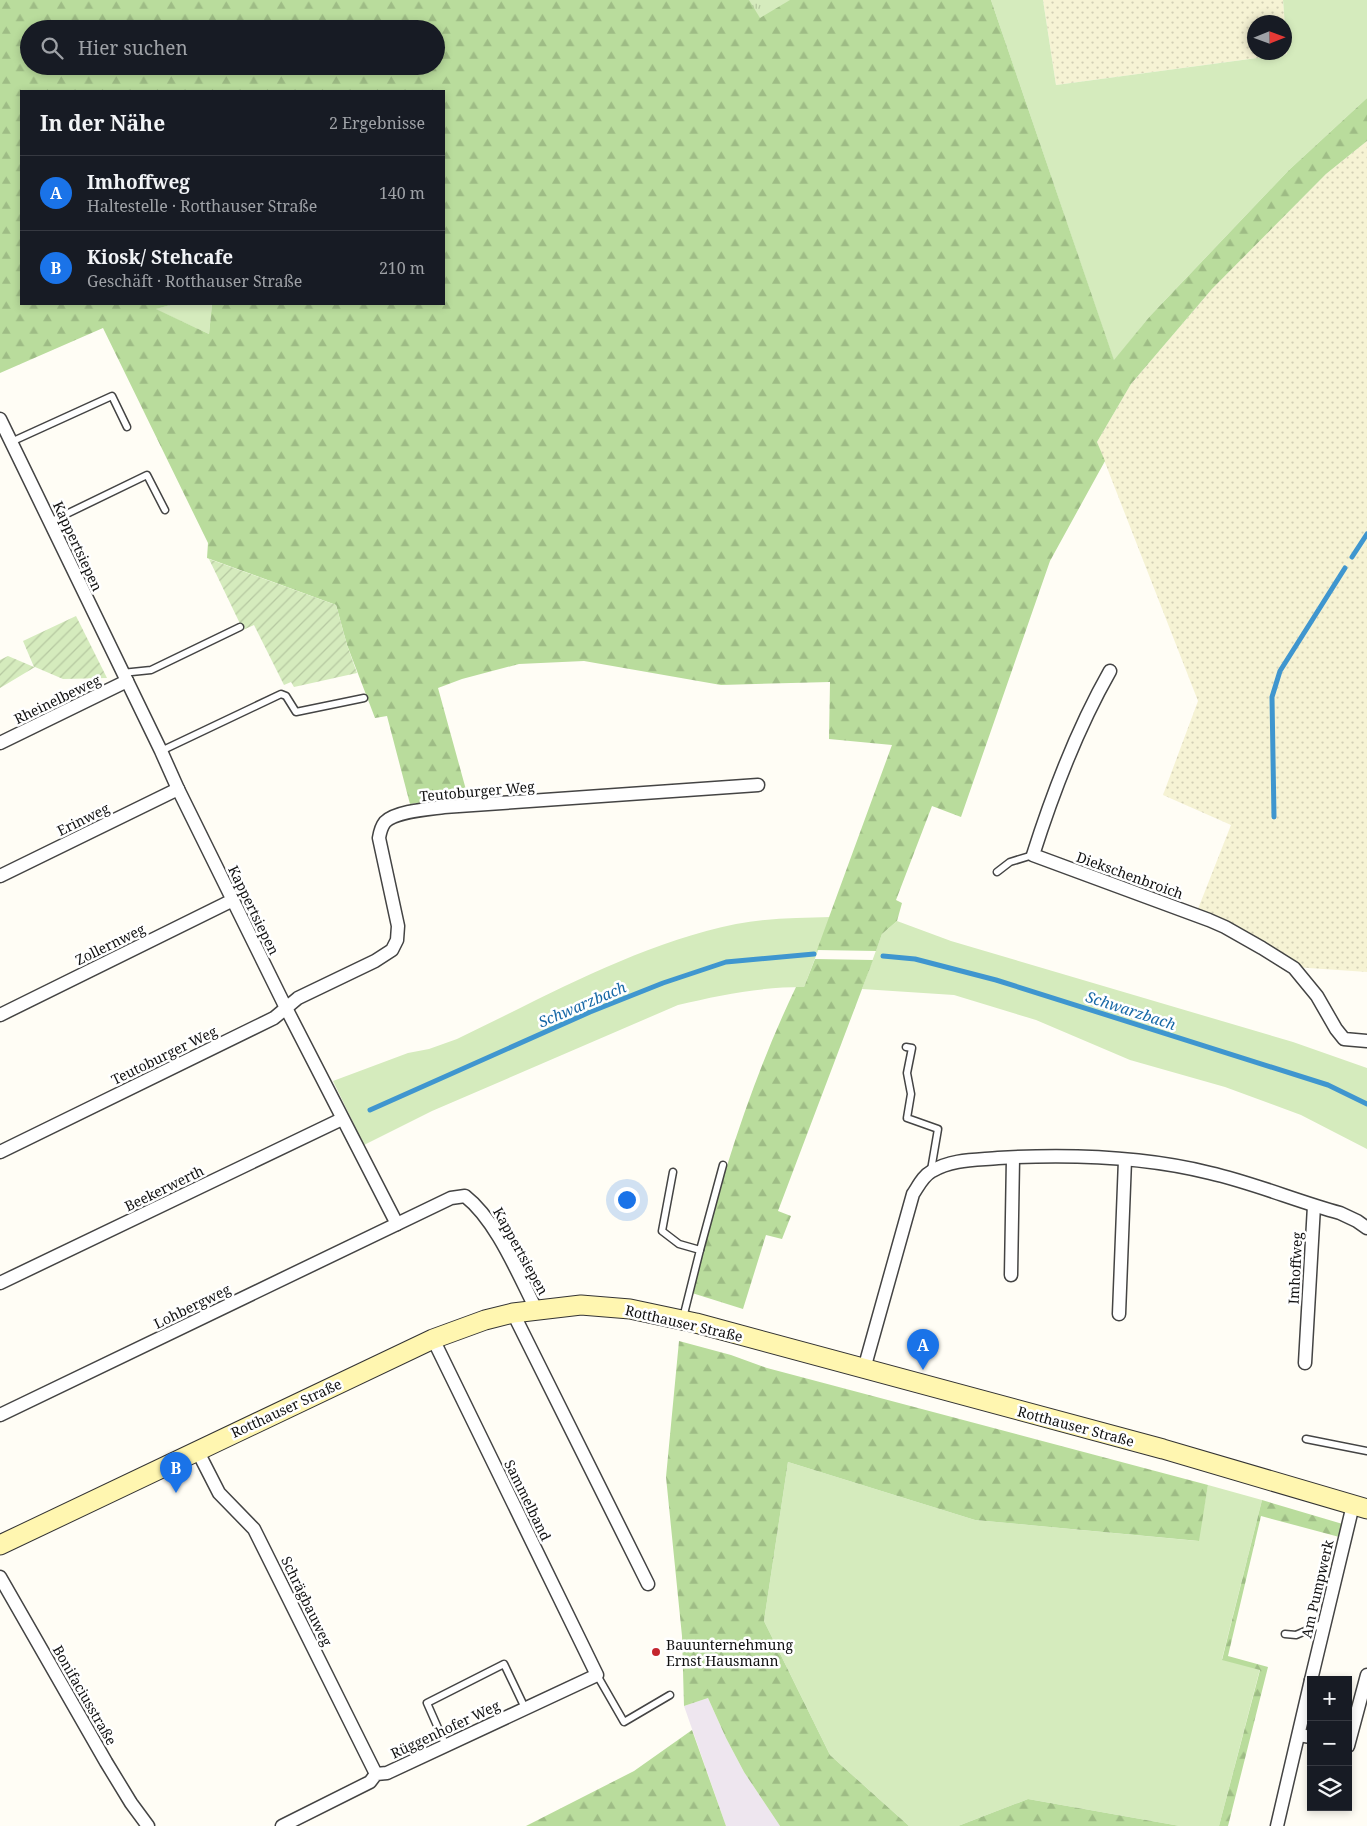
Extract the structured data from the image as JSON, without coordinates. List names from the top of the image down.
{
  "streets": {
    "main road": ["Rotthauser Straße"],
    "street": [
      "Kappertsiepen",
      "Rheinelbeweg",
      "Teutoburger Weg",
      "Erinweg",
      "Diekschenbroich",
      "Zollernweg",
      "Beekerwerth",
      "Imhoffweg",
      "Lohbergweg",
      "Sammelband",
      "Am Pumpwerk",
      "Schrägbauweg",
      "Bonifaciusstraße",
      "Rüggenhofer Weg"
    ]
  },
  "crossings": [
    ["Kappertsiepen", "Rheinelbeweg"],
    ["Kappertsiepen", "Teutoburger Weg"],
    ["Kappertsiepen", "Erinweg"],
    ["Kappertsiepen", "Zollernweg"],
    ["Kappertsiepen", "Beekerwerth"],
    ["Kappertsiepen", "Lohbergweg"],
    ["Kappertsiepen", "Rotthauser Straße"],
    ["Rotthauser Straße", "Sammelband"],
    ["Rotthauser Straße", "Am Pumpwerk"],
    ["Rotthauser Straße", "Schrägbauweg"],
    ["Sammelband", "Rüggenhofer Weg"],
    ["Schrägbauweg", "Rüggenhofer Weg"]
  ],
  "water": ["Schwarzbach"],
  "places": ["Bauunternehmung Ernst Hausmann"],
  "north": "right",
  "page": {
    "search": "Hier suchen",
    "heading": ["In der Nähe", "2 Ergebnisse"],
    "list": [
      {
        "mark": "A",
        "name": "Imhoffweg",
        "note": "Haltestelle · Rotthauser Straße",
        "value": "140 m"
      },
      {
        "mark": "B",
        "name": "Kiosk/ Stehcafe",
        "note": "Geschäft · Rotthauser Straße",
        "value": "210 m"
      }
    ],
    "pins": ["A", "B"],
    "map_buttons": ["+", "−"]
  }
}
